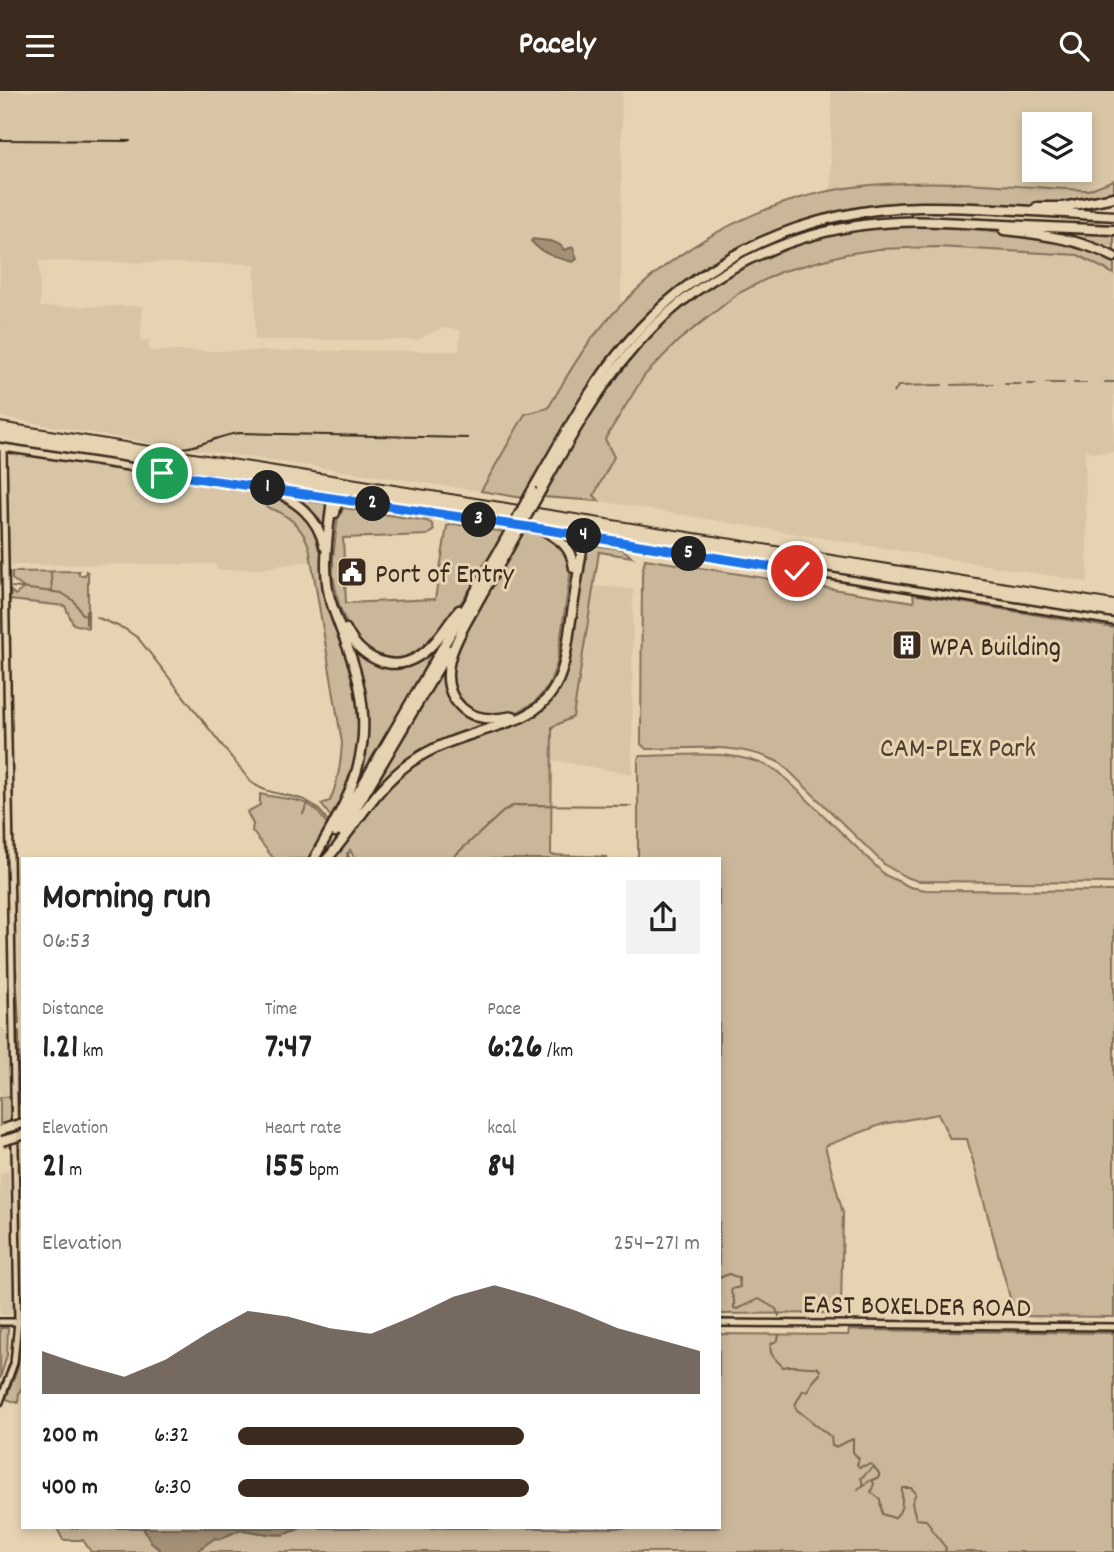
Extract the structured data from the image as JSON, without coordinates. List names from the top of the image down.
{
  "streets": {
    "main road": ["EAST BOXELDER ROAD"]
  },
  "parks": ["CAM-PLEX Park"],
  "places": {
    "public building": ["Port of Entry"],
    "building": ["WPA Building"]
  },
  "page": {
    "header": "Pacely",
    "pins": [
      "1",
      "2",
      "3",
      "4",
      "5"
    ],
    "heading": ["Morning run", "06:53"],
    "stats": [
      ["Distance", "1.21 km"],
      ["Time", "7:47"],
      ["Pace", "6:26 /km"],
      ["Elevation", "21 m"],
      ["Heart rate", "155 bpm"],
      ["kcal", "84"]
    ],
    "chart": ["Elevation", "254–271 m"],
    "list": [
      {
        "name": "200 m",
        "note": "6:32"
      },
      {
        "name": "400 m",
        "note": "6:30"
      }
    ]
  }
}
